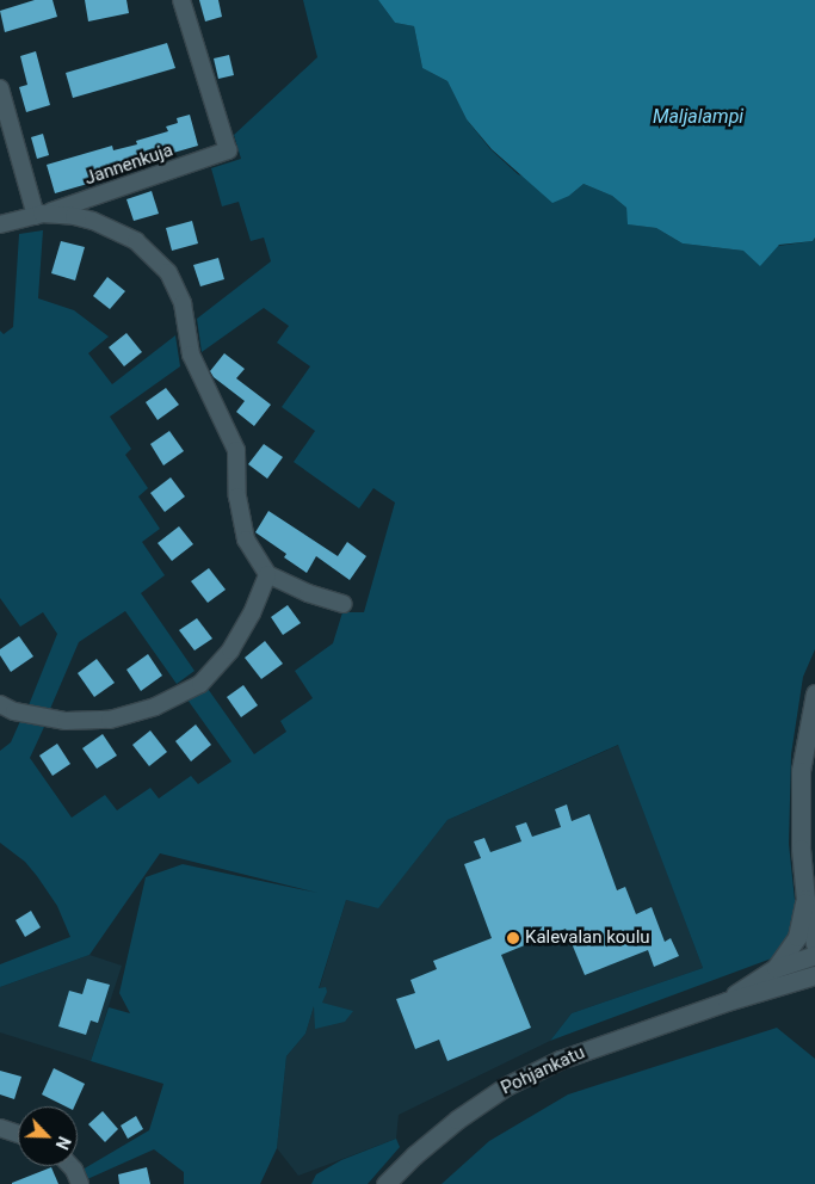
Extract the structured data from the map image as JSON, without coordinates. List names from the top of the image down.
{
  "streets": {
    "main road": ["Pohjankatu"],
    "street": ["Jannenkuja"]
  },
  "water": ["Maljalampi"],
  "places": ["Kalevalan koulu"],
  "north": "bottom right"
}
